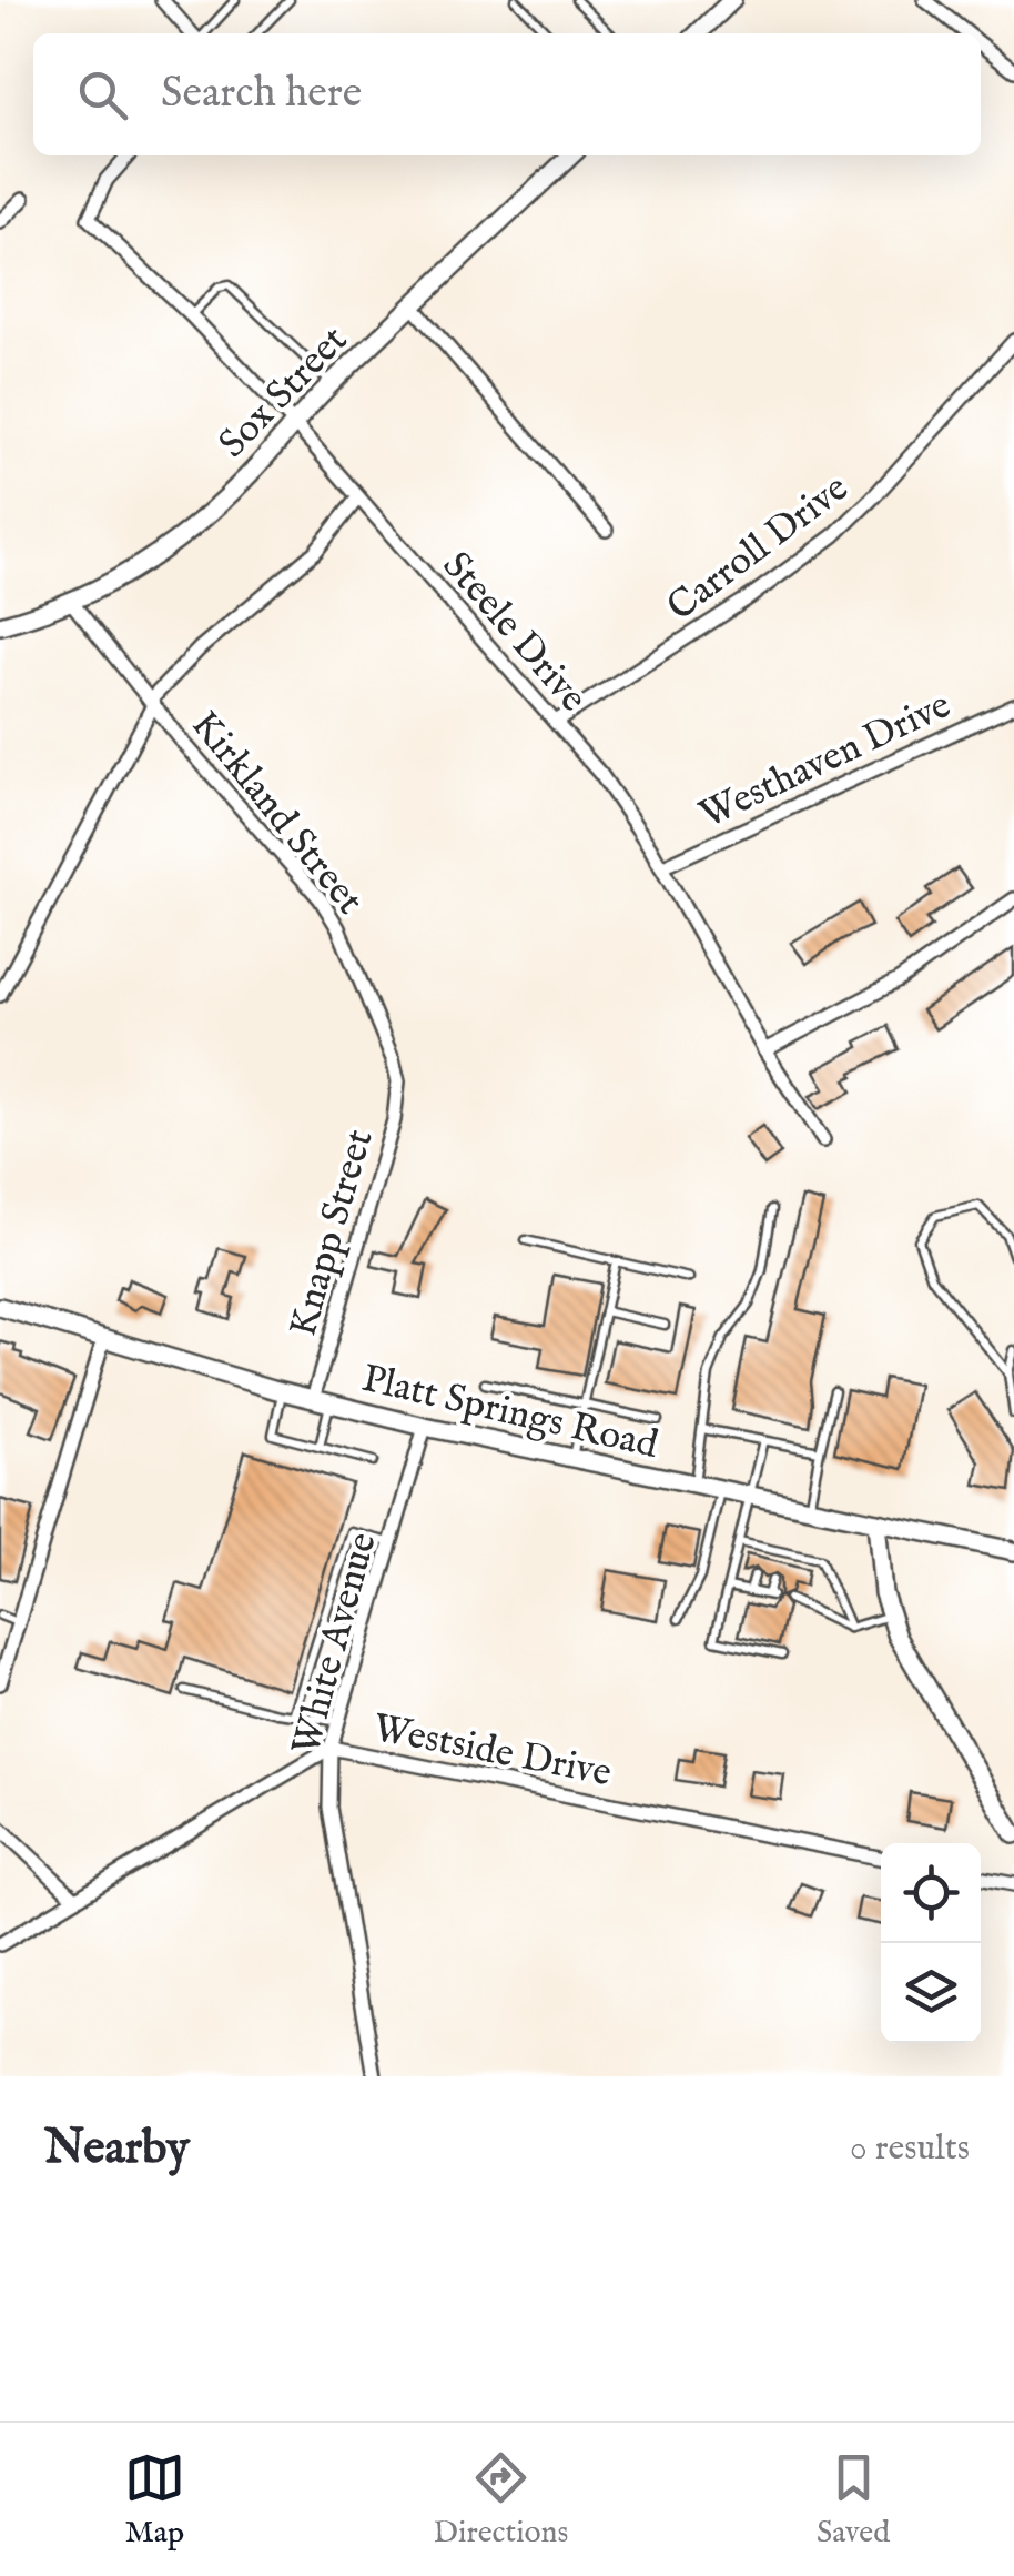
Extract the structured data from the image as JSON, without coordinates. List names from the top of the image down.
{
  "streets": {
    "street": [
      "Sox Street",
      "Carroll Drive",
      "Steele Drive",
      "Westhaven Drive",
      "Kirkland Street",
      "Knapp Street",
      "Platt Springs Road",
      "White Avenue",
      "Westside Drive"
    ]
  },
  "crossings": [
    ["Sox Street", "Steele Drive"],
    ["Sox Street", "Kirkland Street"],
    ["Carroll Drive", "Steele Drive"],
    ["Steele Drive", "Westhaven Drive"],
    ["Kirkland Street", "Knapp Street"],
    ["Knapp Street", "Platt Springs Road"],
    ["Platt Springs Road", "White Avenue"],
    ["White Avenue", "Westside Drive"]
  ],
  "page": {
    "search": "Search here",
    "heading": ["Nearby", "0 results"],
    "nav": ["Map", "Directions", "Saved"]
  }
}
